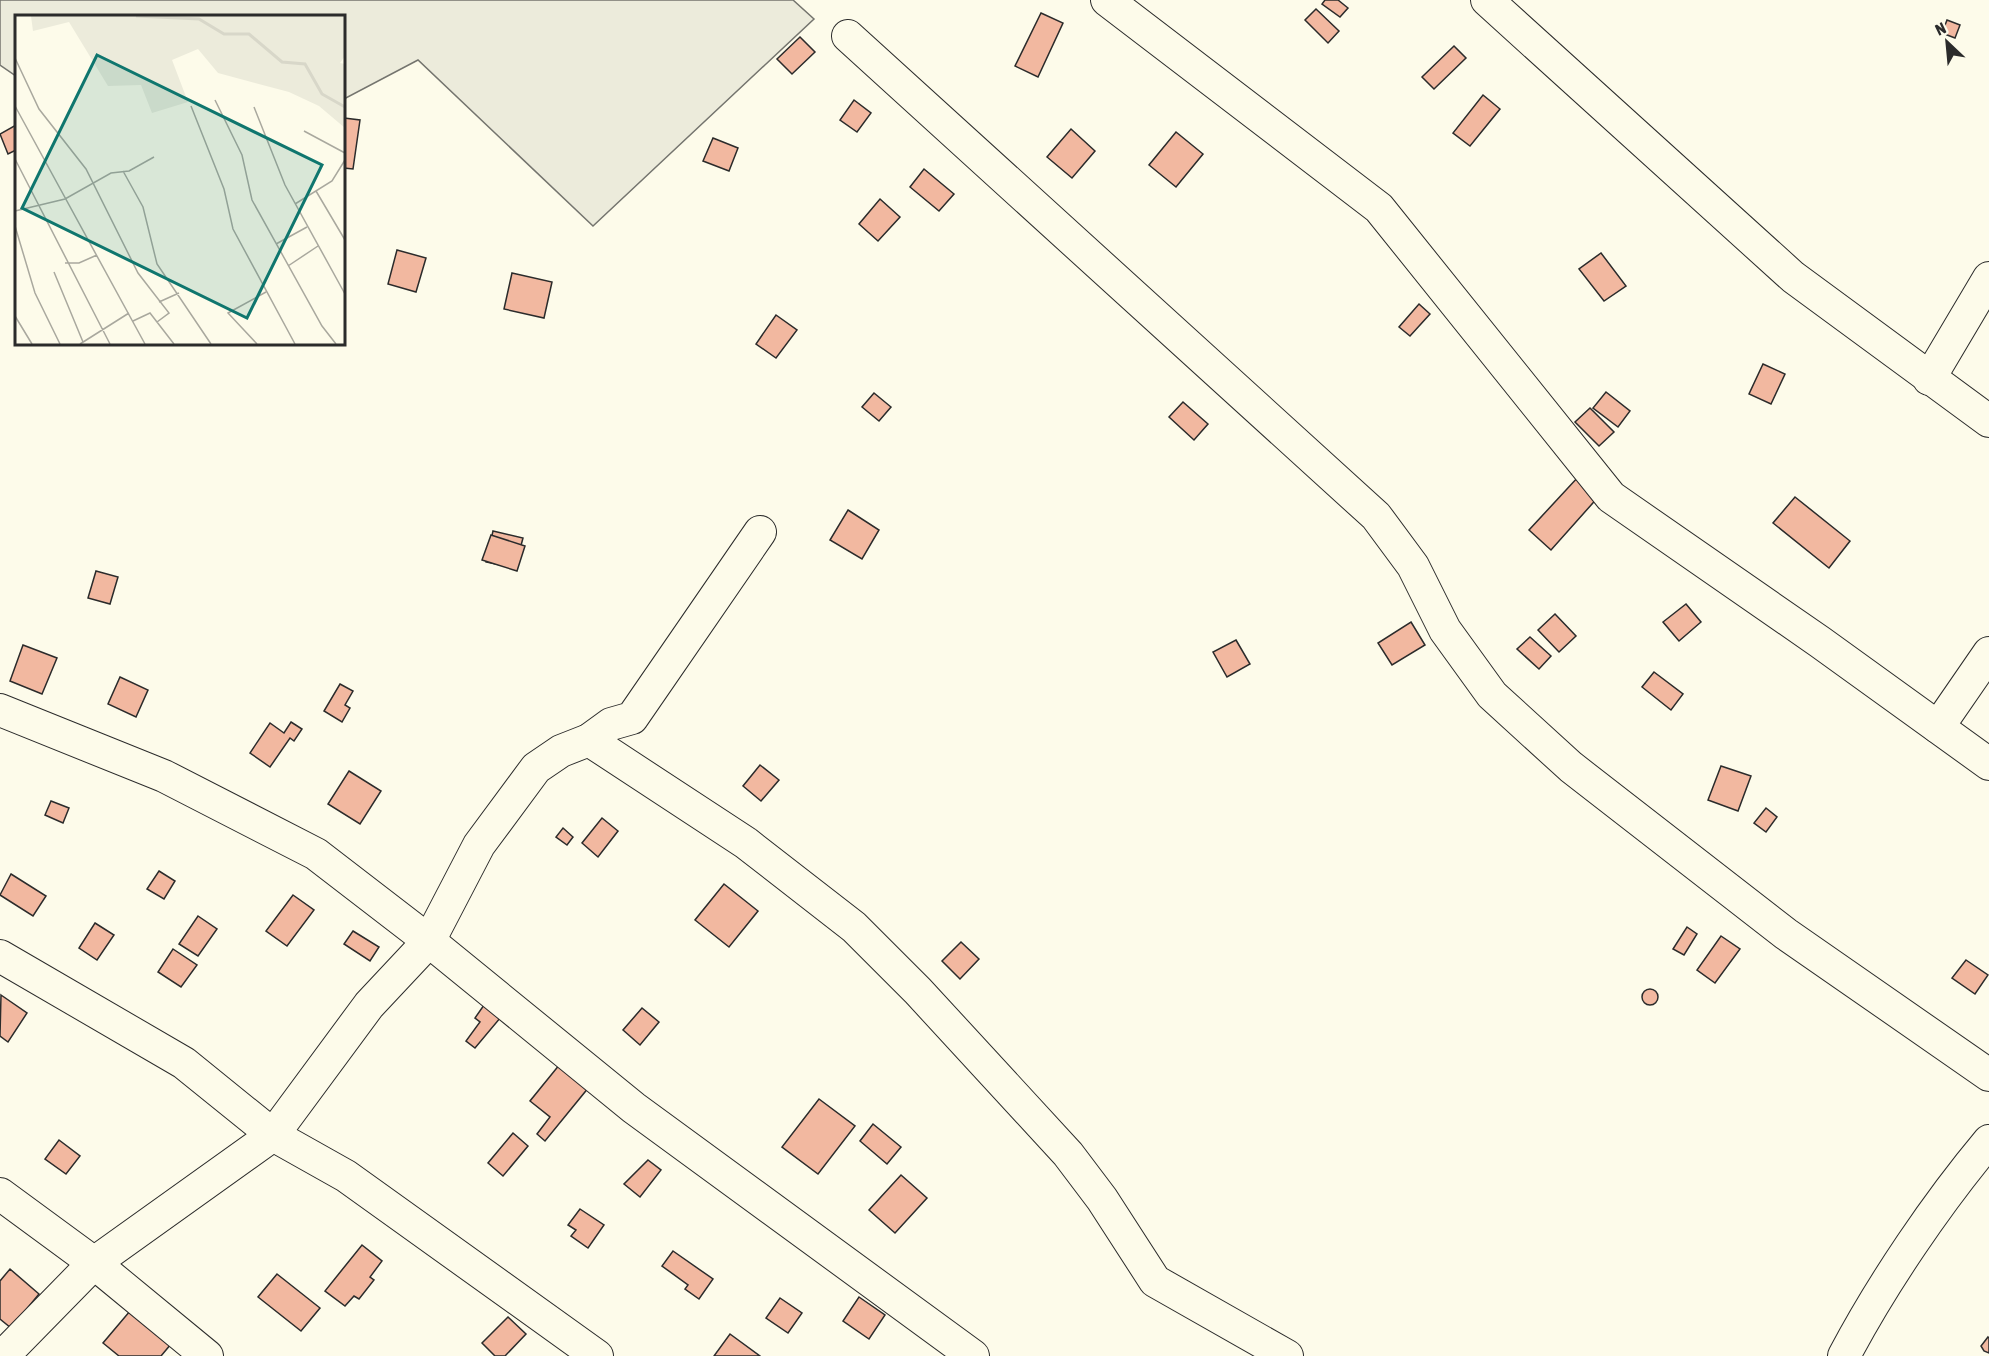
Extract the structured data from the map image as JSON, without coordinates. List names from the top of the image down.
{
  "north": "top left"
}
